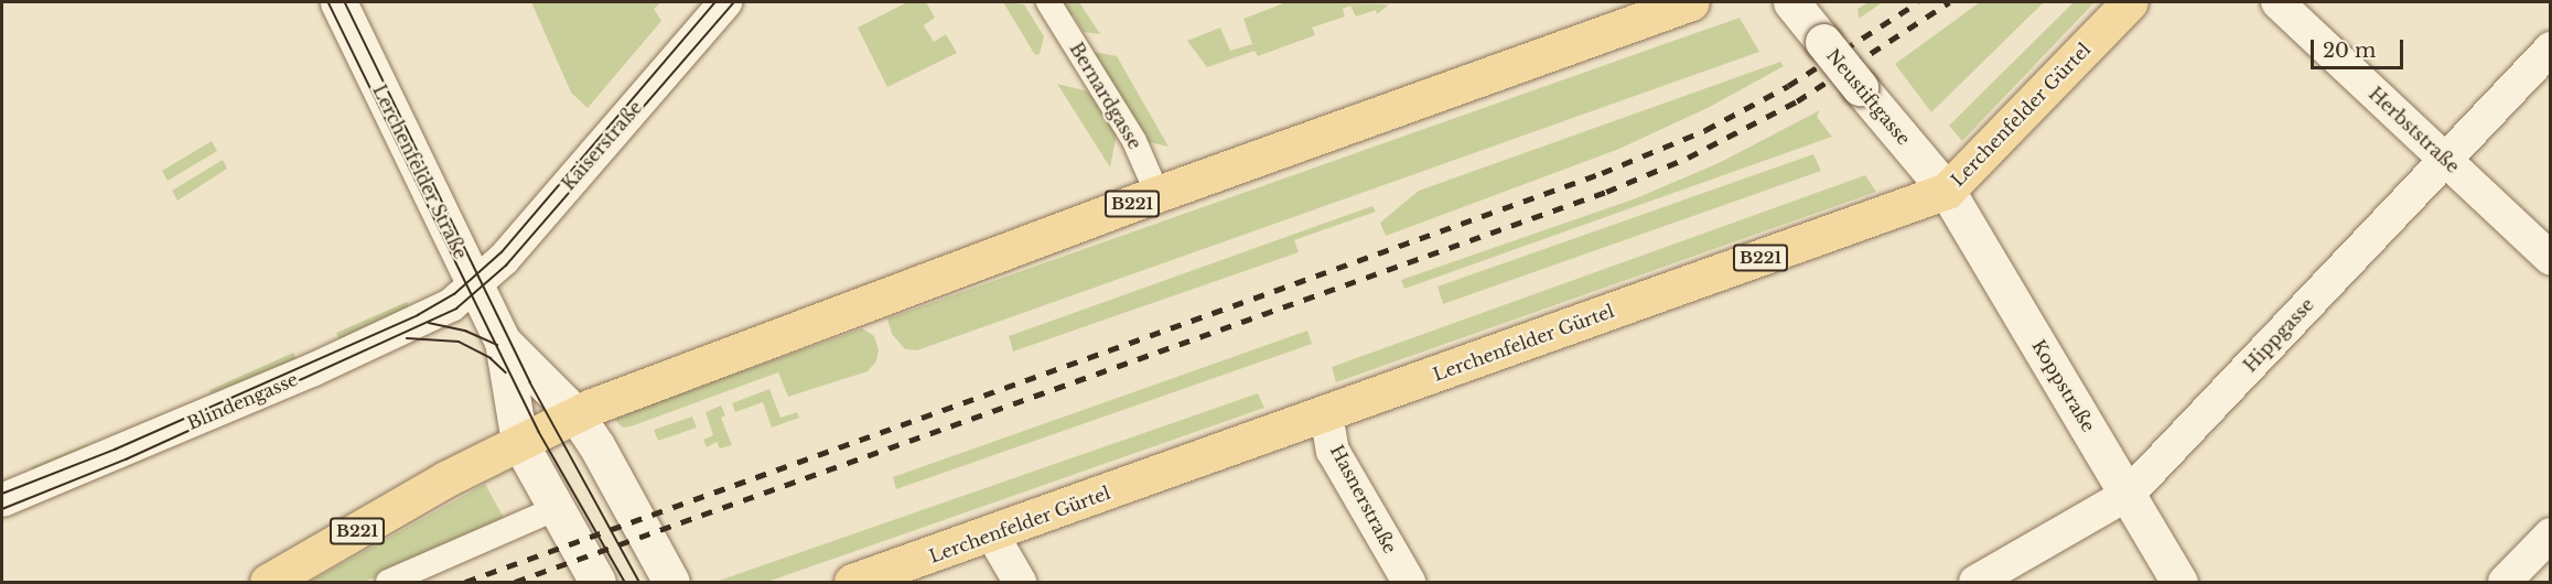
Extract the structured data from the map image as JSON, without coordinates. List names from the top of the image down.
{
  "streets": {
    "main road": [
      "Neustiftgasse",
      "Lerchenfelder Gürtel",
      "Lerchenfelder Straße",
      "B221",
      "Koppstraße"
    ],
    "street": [
      "Bernardgasse",
      "Herbststraße",
      "Kaiserstraße",
      "Hippgasse",
      "Blindengasse",
      "Hasnerstraße"
    ]
  },
  "crossings": [
    ["Bernardgasse", "B221"],
    ["Neustiftgasse", "Lerchenfelder Gürtel"],
    ["Neustiftgasse", "Koppstraße"],
    ["Lerchenfelder Gürtel", "Koppstraße"],
    ["Lerchenfelder Gürtel", "Hasnerstraße"],
    ["Herbststraße", "Hippgasse"],
    ["Kaiserstraße", "Lerchenfelder Straße"],
    ["Kaiserstraße", "Blindengasse"],
    ["Lerchenfelder Straße", "B221"],
    ["Lerchenfelder Straße", "Blindengasse"],
    ["Hippgasse", "Koppstraße"]
  ],
  "scale_bar": "20 m"
}
